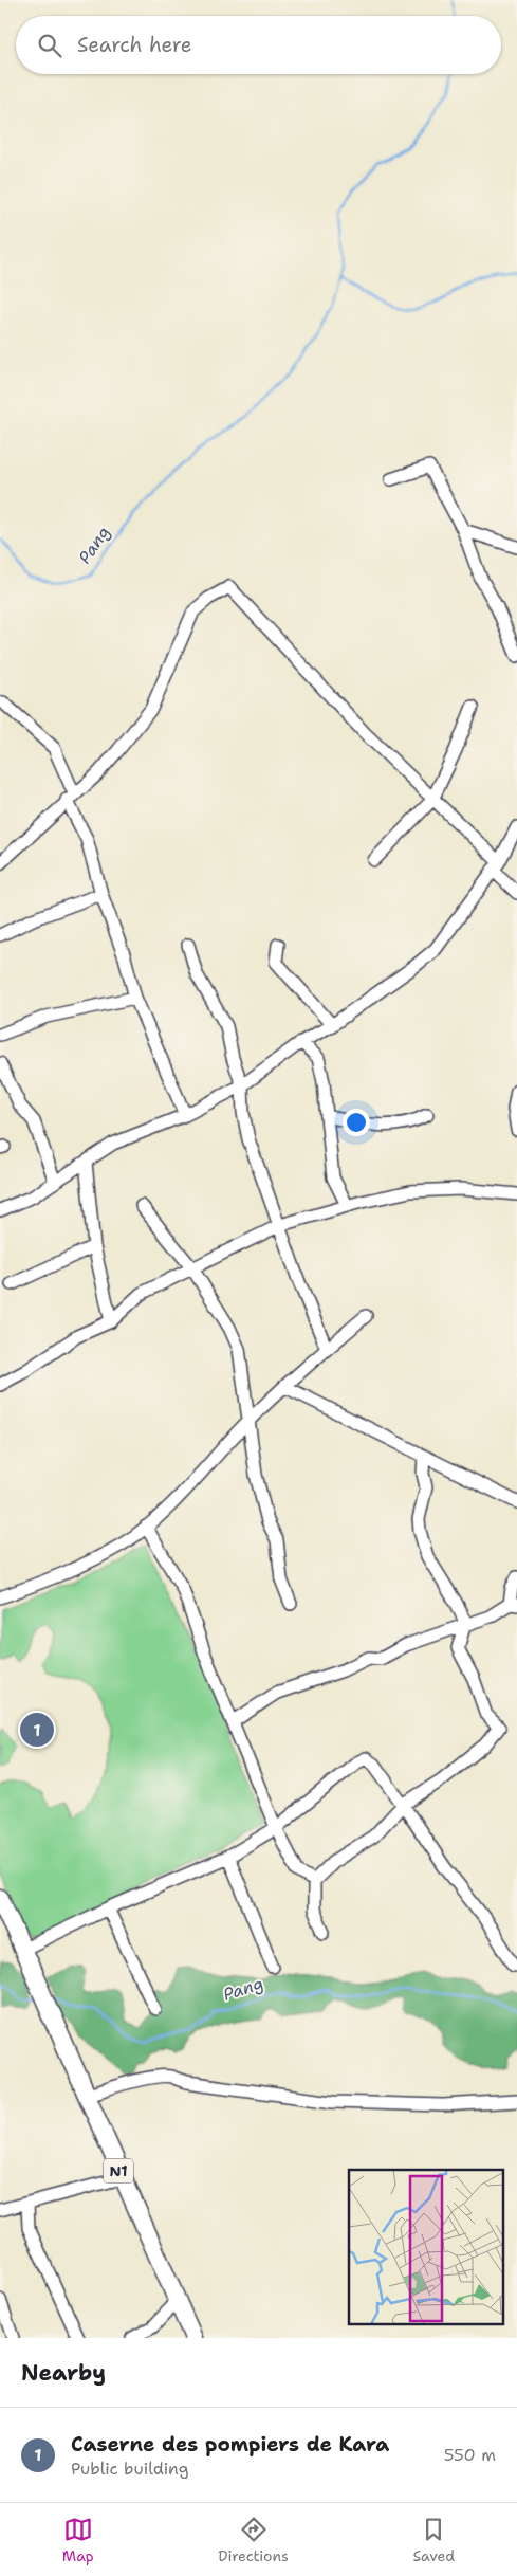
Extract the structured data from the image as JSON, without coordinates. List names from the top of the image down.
{
  "streets": {
    "highway": ["N1"]
  },
  "water": ["Pang"],
  "page": {
    "search": "Search here",
    "pins": "1",
    "heading": "Nearby",
    "list": [
      {
        "mark": "1",
        "name": "Caserne des pompiers de Kara",
        "note": "Public building",
        "value": "550 m"
      }
    ],
    "nav": ["Map", "Directions", "Saved"]
  }
}
